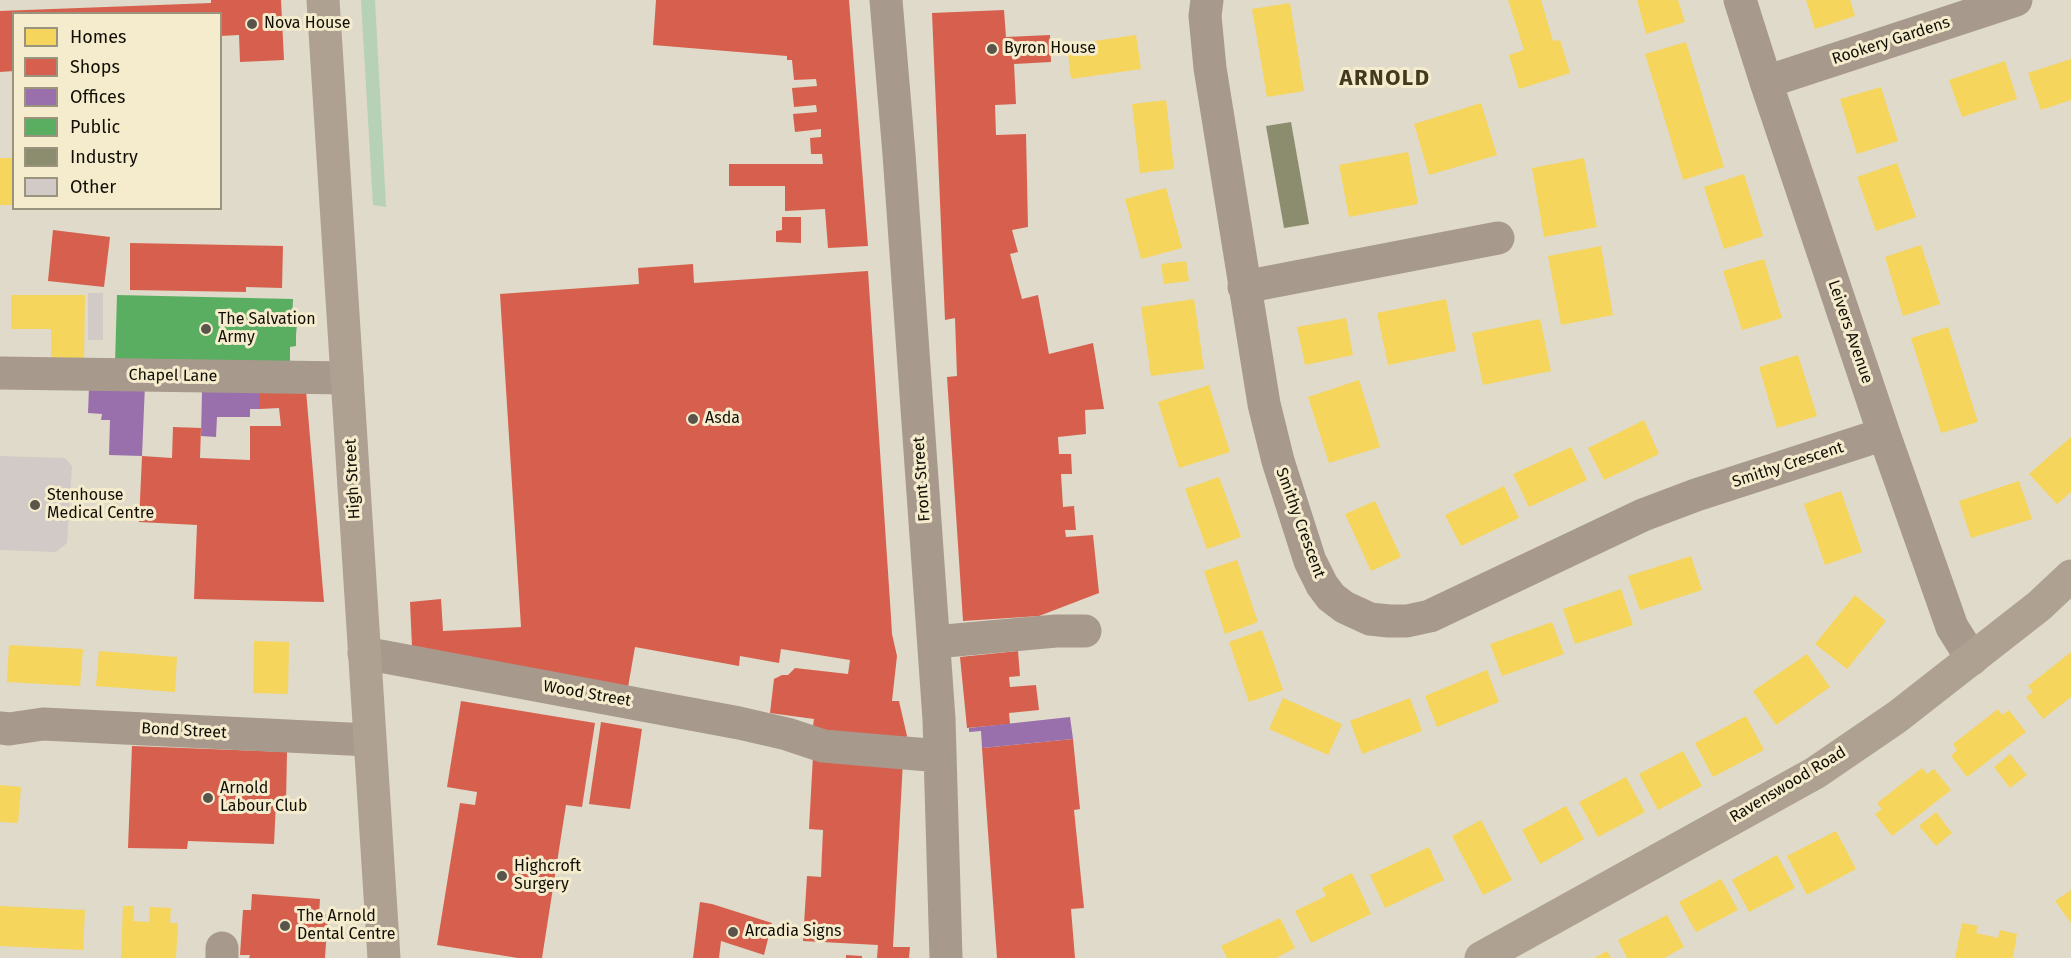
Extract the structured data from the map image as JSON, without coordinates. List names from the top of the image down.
{
  "streets": {
    "street": [
      "Rookery Gardens",
      "Leivers Avenue",
      "Chapel Lane",
      "Smithy Crescent",
      "High Street",
      "Front Street",
      "Wood Street",
      "Bond Street",
      "Ravenswood Road"
    ]
  },
  "crossings": [
    ["Rookery Gardens", "Leivers Avenue"],
    ["Leivers Avenue", "Smithy Crescent"],
    ["Leivers Avenue", "Ravenswood Road"],
    ["Chapel Lane", "High Street"],
    ["High Street", "Wood Street"],
    ["High Street", "Bond Street"],
    ["Front Street", "Wood Street"]
  ],
  "districts": ["ARNOLD"],
  "places": [
    "Nova House",
    "Byron House",
    "The Salvation Army",
    "Asda",
    "Stenhouse Medical Centre",
    "Arnold Labour Club",
    "Highcroft Surgery",
    "The Arnold Dental Centre",
    "Arcadia Signs"
  ],
  "legend": [
    "Homes",
    "Shops",
    "Offices",
    "Public",
    "Industry",
    "Other"
  ]
}
